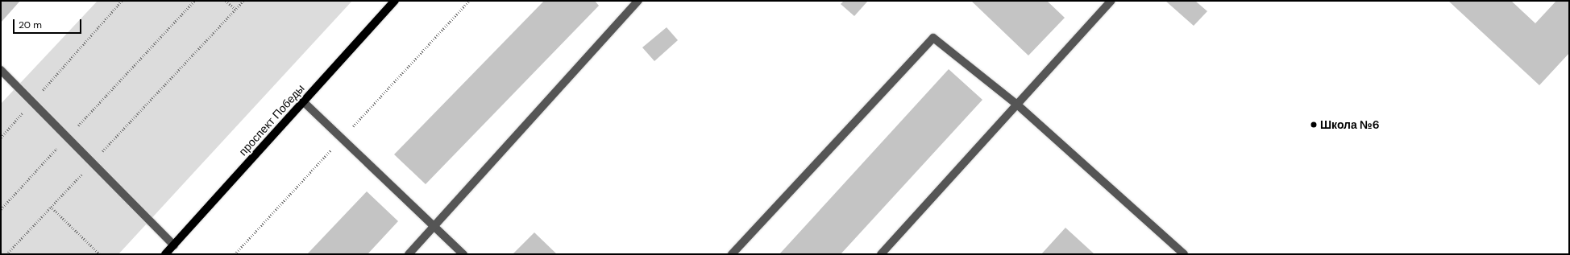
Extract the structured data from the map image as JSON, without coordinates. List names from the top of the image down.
{
  "streets": {
    "main road": ["проспект Победы"]
  },
  "places": ["Школа №6"],
  "scale_bar": "20 m"
}
